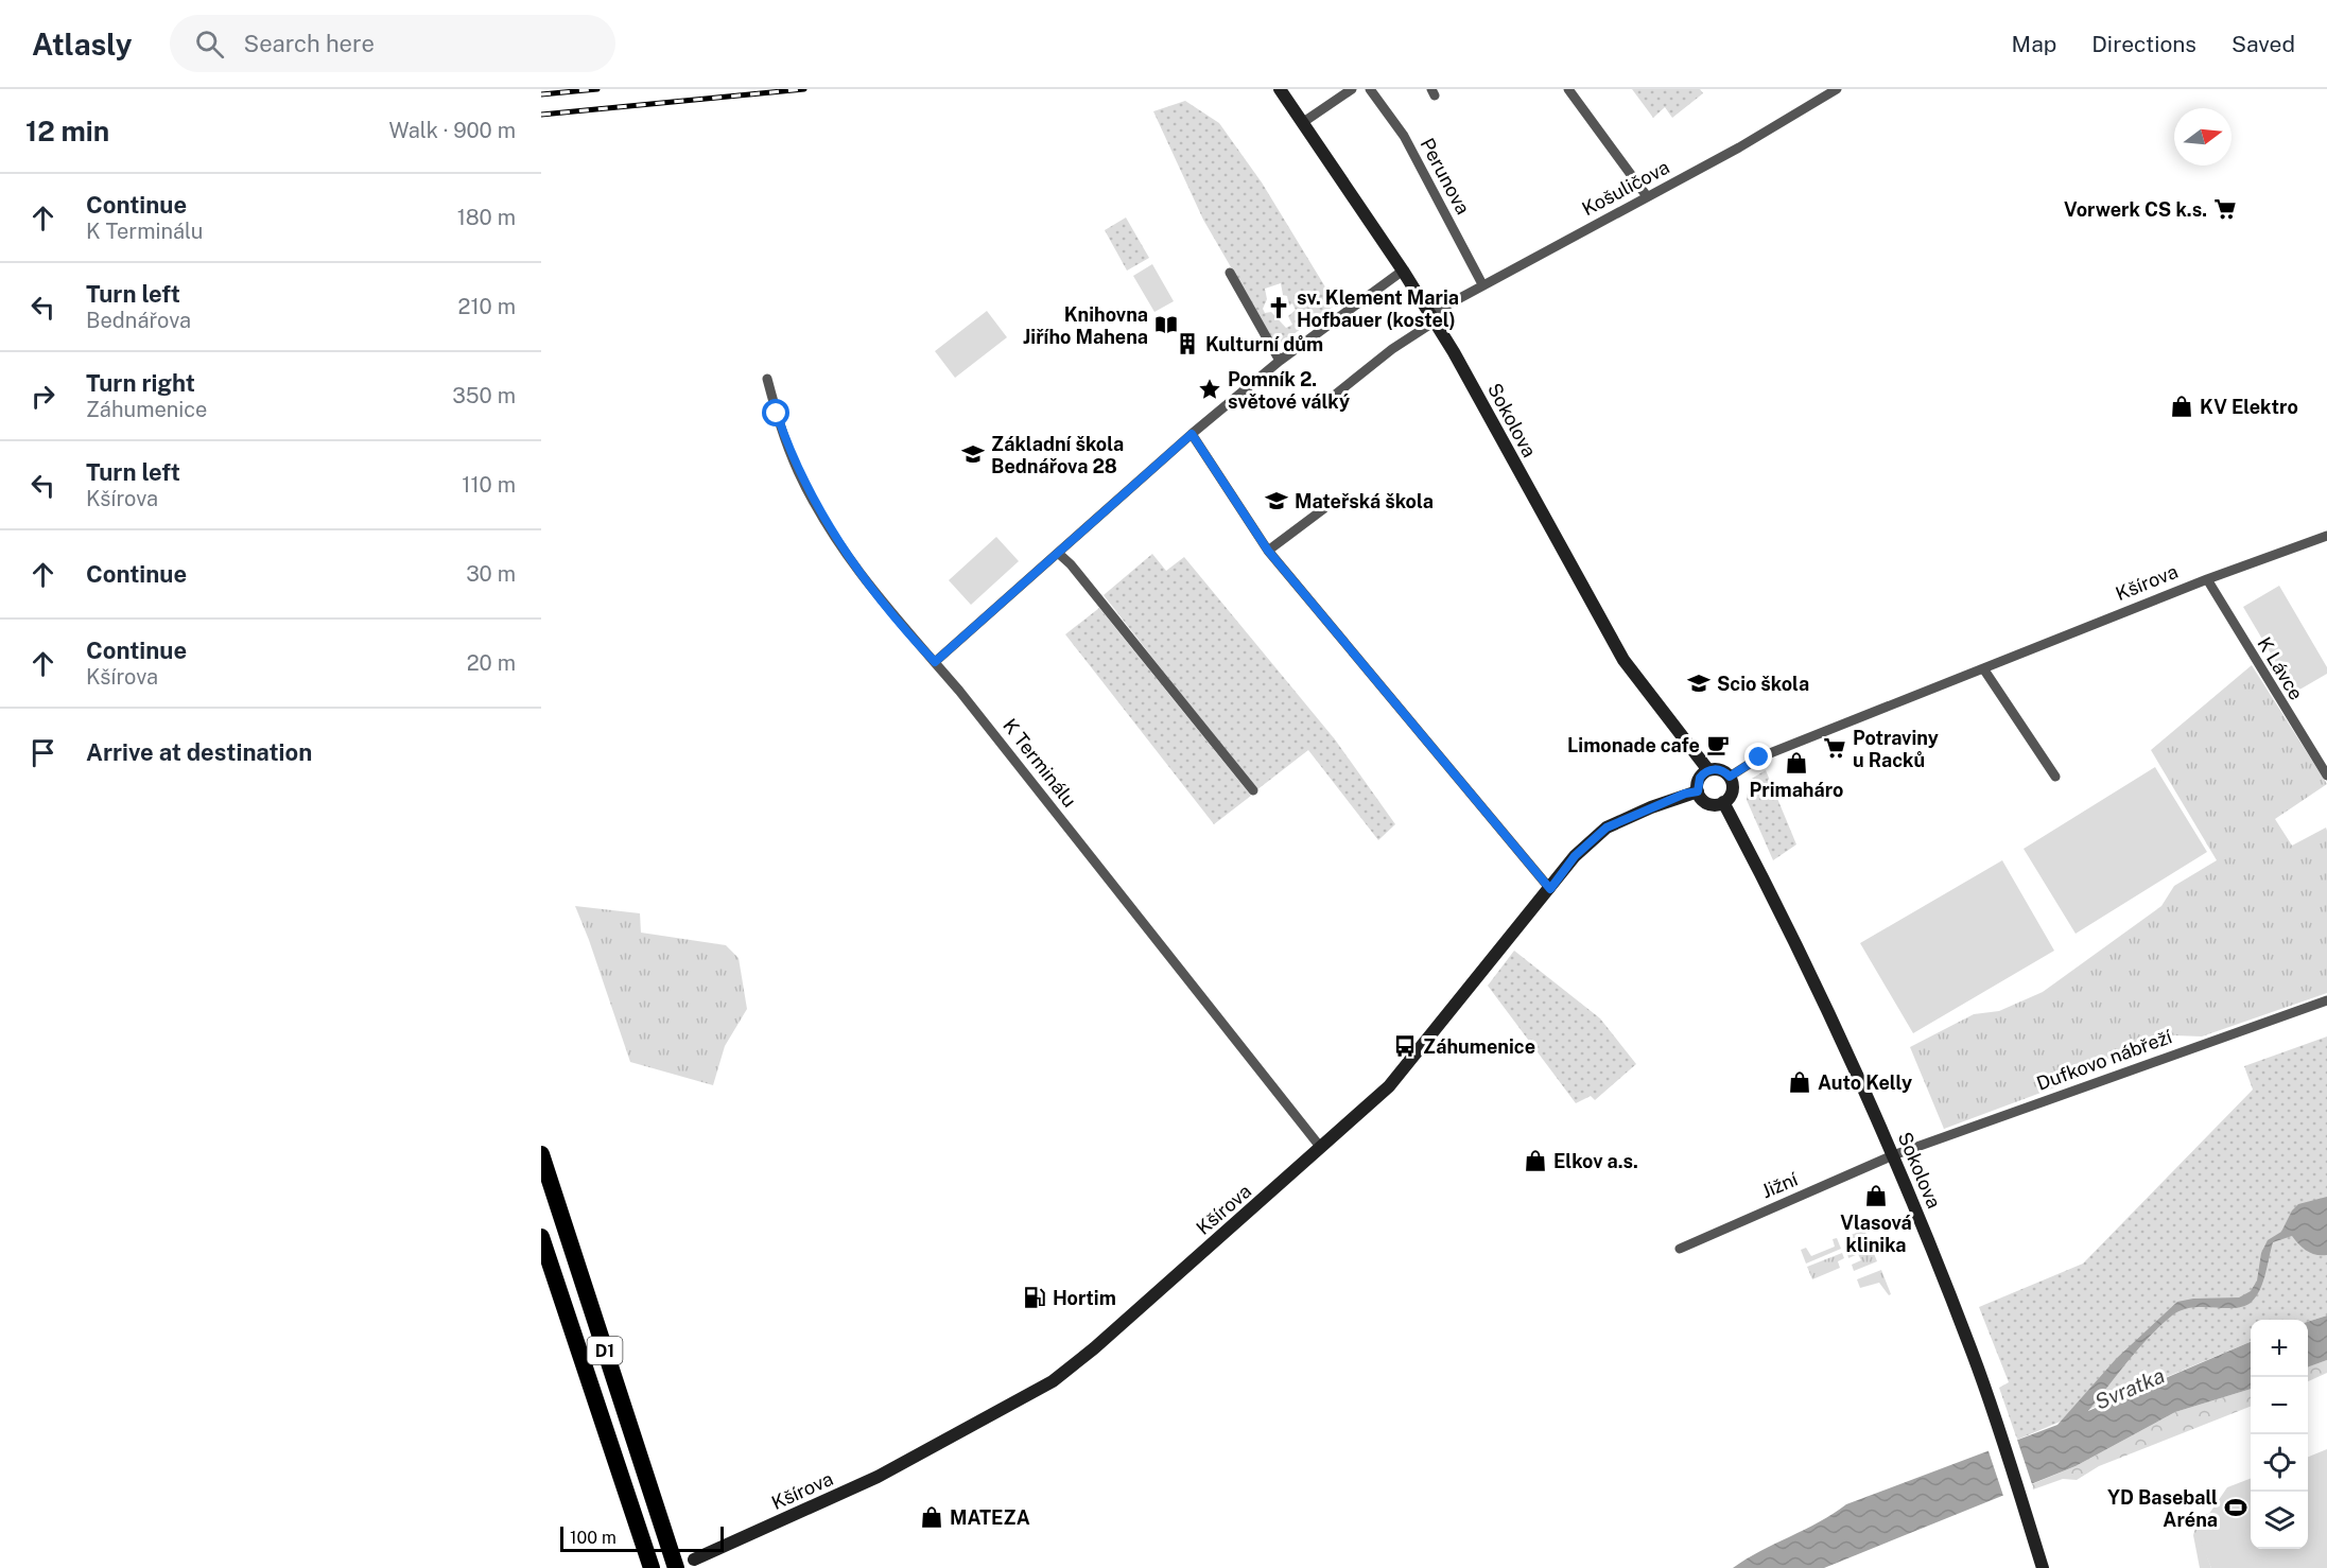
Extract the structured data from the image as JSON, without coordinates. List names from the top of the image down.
{
  "streets": {
    "highway": ["D1"],
    "street": [
      "Perunova",
      "Košuličova",
      "Sokolova",
      "Kšírova",
      "K Lávce",
      "K Terminálu",
      "Dufkovo nábřeží",
      "Jižní"
    ]
  },
  "crossings": [
    ["Perunova", "Košuličova"],
    ["Košuličova", "Sokolova"],
    ["Sokolova", "Kšírova"],
    ["Sokolova", "Dufkovo nábřeží"],
    ["Sokolova", "Jižní"],
    ["Kšírova", "K Lávce"],
    ["Kšírova", "K Terminálu"],
    ["Dufkovo nábřeží", "Jižní"]
  ],
  "water": ["Svratka"],
  "places": {
    "supermarket": ["Vorwerk CS k.s.", "Potraviny u Racků"],
    "church": ["sv. Klement Maria Hofbauer (kostel)"],
    "library": ["Knihovna Jiřího Mahena"],
    "building": ["Kulturní dům"],
    "place": ["Pomník 2. světové válký"],
    "shop": [
      "KV Elektro",
      "Primaháro",
      "Auto Kelly",
      "Elkov a.s.",
      "Vlasová klinika",
      "MATEZA"
    ],
    "school or university": ["Základní škola Bednářova 28", "Mateřská škola", "Scio škola"],
    "cafe": ["Limonade cafe"],
    "bus stop": ["Záhumenice"],
    "fuel station": ["Hortim"],
    "sports": ["YD Baseball Aréna"]
  },
  "scale_bar": "100 m",
  "north": "right",
  "page": {
    "header": "Atlasly",
    "search": "Search here",
    "nav": ["Map", "Directions", "Saved"],
    "heading": ["12 min", "Walk · 900 m"],
    "list": [
      ["Continue", "K Terminálu", "180 m"],
      ["Turn left", "Bednářova", "210 m"],
      ["Turn right", "Záhumenice", "350 m"],
      ["Turn left", "Kšírova", "110 m"],
      ["Continue", "30 m"],
      ["Continue", "Kšírova", "20 m"],
      "Arrive at destination"
    ],
    "map_buttons": ["+", "−"],
    "scale": "100 m"
  }
}
